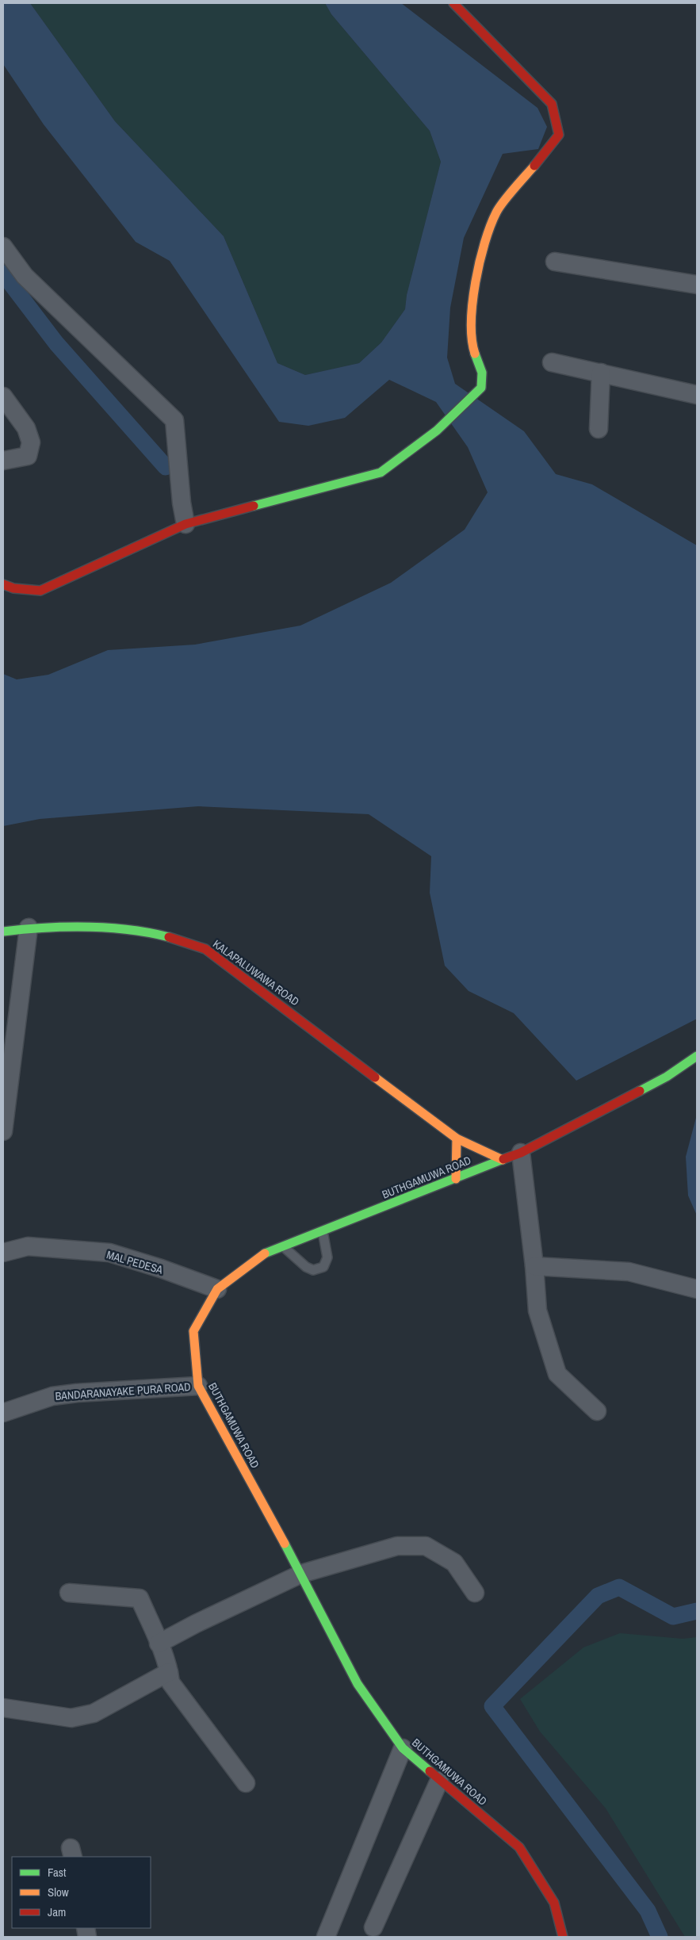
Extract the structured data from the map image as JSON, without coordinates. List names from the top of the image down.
{
  "streets": {
    "street": [
      "KALAPALUWAWA ROAD",
      "BUTHGAMUWA ROAD",
      "MAL PEDESA",
      "BANDARANAYAKE PURA ROAD"
    ]
  },
  "crossings": [
    ["KALAPALUWAWA ROAD", "BUTHGAMUWA ROAD"],
    ["BUTHGAMUWA ROAD", "MAL PEDESA"],
    ["BUTHGAMUWA ROAD", "BANDARANAYAKE PURA ROAD"]
  ],
  "legend": ["Fast", "Slow", "Jam"]
}
